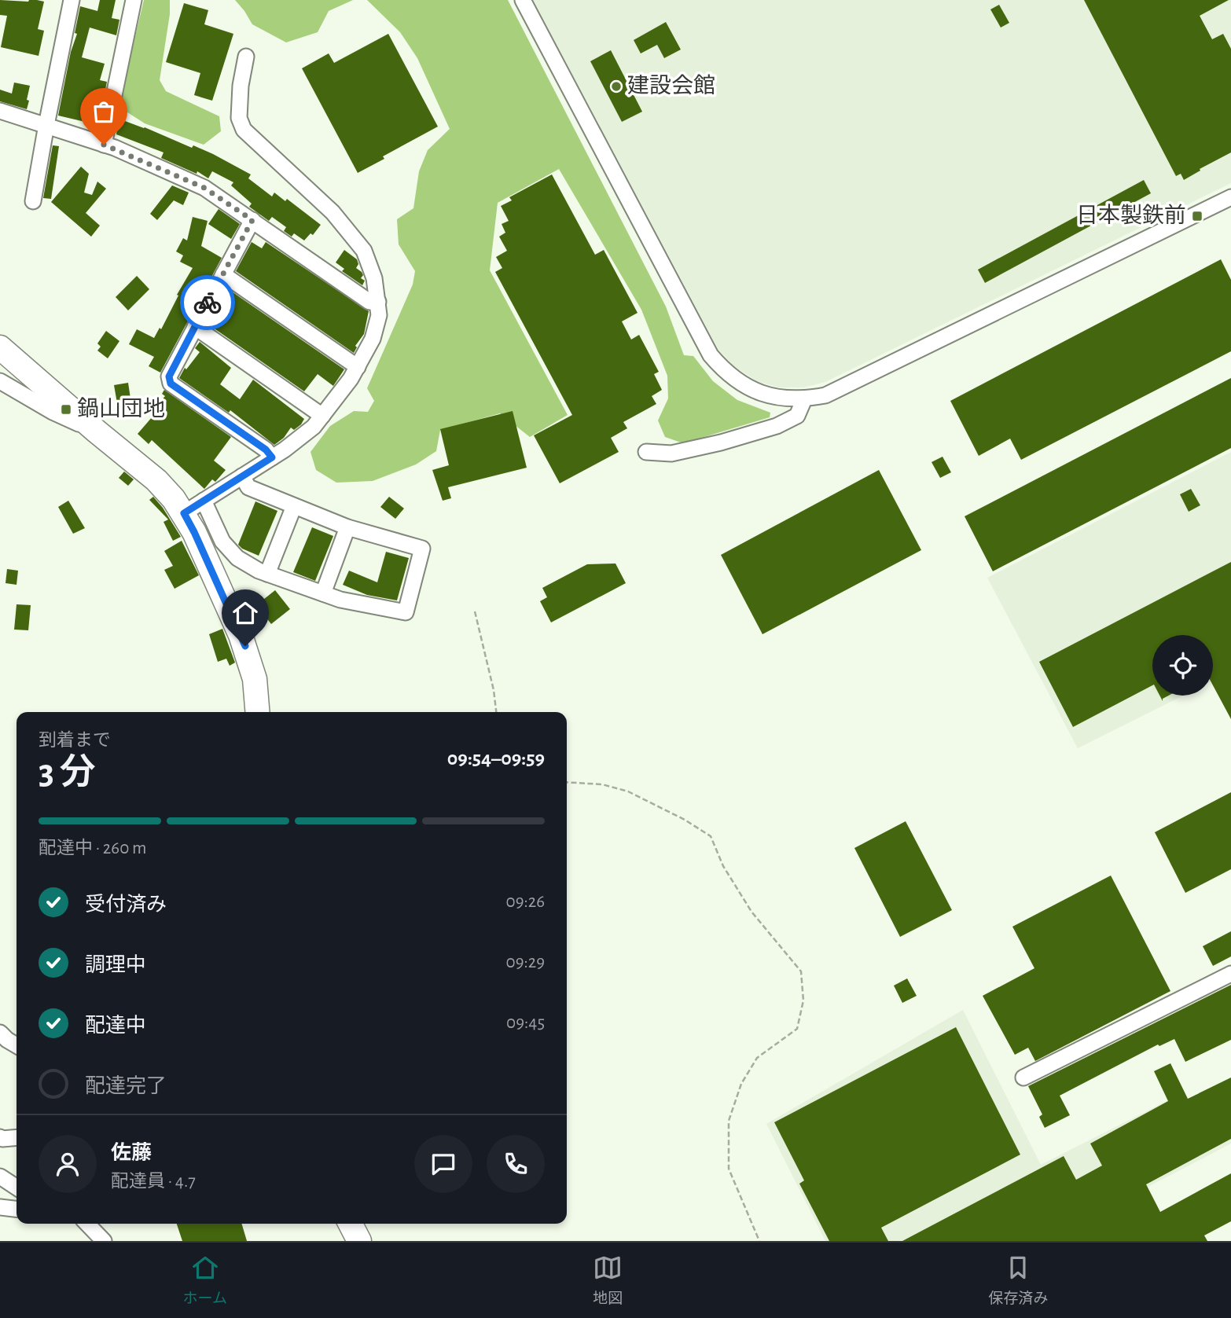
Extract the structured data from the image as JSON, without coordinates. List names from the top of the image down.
{
  "places": {
    "other": ["建設会館"],
    "transit": ["日本製鉄前", "鍋山団地"]
  },
  "page": {
    "heading": ["3 分", "到着まで", "09:54–09:59"],
    "panel": ["佐藤", "配達員 · 4.7"],
    "bar": "配達中 · 260 m",
    "list": [
      ["受付済み", "09:26"],
      ["調理中", "09:29"],
      ["配達中", "09:45"],
      "配達完了"
    ],
    "tabs": ["ホーム", "地図", "保存済み"]
  }
}
